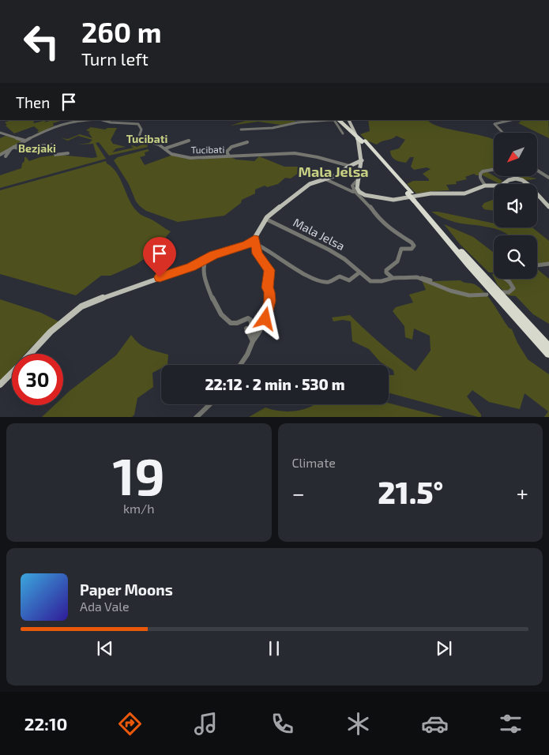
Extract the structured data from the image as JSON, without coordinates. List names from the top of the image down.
{
  "streets": {
    "street": ["Tucibati", "Mala Jelsa"]
  },
  "districts": ["Tucibati", "Bezjaki", "Mala Jelsa"],
  "north": "bottom left",
  "page": {
    "turn": ["260 m", "Turn left"],
    "then": "Then",
    "limit": "30",
    "trip": "22:12 · 2 min · 530 m",
    "tile": [
      ["19", "km/h"],
      "Climate"
    ],
    "heat": ["−", "21.5°", "+"],
    "song": ["Paper Moons", "Ada Vale"],
    "tabs": "22:10"
  }
}
